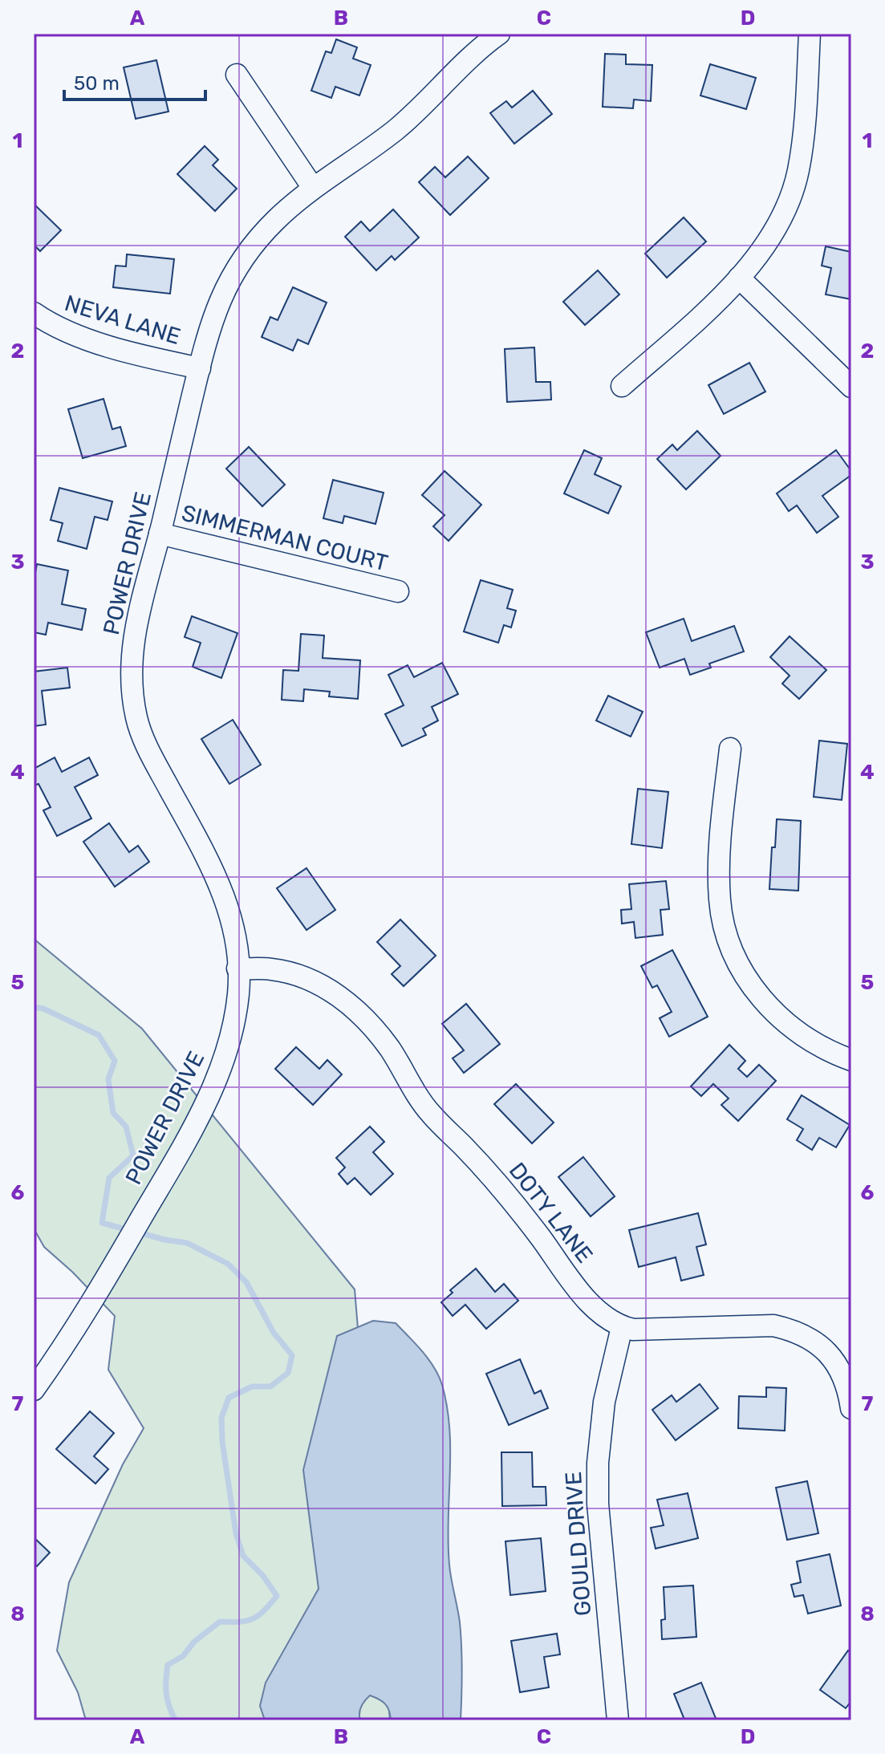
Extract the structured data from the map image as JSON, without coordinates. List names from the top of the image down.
{
  "streets": {
    "street": [
      "NEVA LANE",
      "SIMMERMAN COURT",
      "POWER DRIVE",
      "DOTY LANE",
      "GOULD DRIVE"
    ]
  },
  "crossings": [
    ["NEVA LANE", "POWER DRIVE"],
    ["SIMMERMAN COURT", "POWER DRIVE"],
    ["POWER DRIVE", "DOTY LANE"],
    ["DOTY LANE", "GOULD DRIVE"]
  ],
  "scale_bar": "50 m",
  "grid": {
    "columns": [
      "A",
      "B",
      "C",
      "D"
    ],
    "rows": [
      "1",
      "2",
      "3",
      "4",
      "5",
      "6",
      "7",
      "8"
    ]
  }
}
